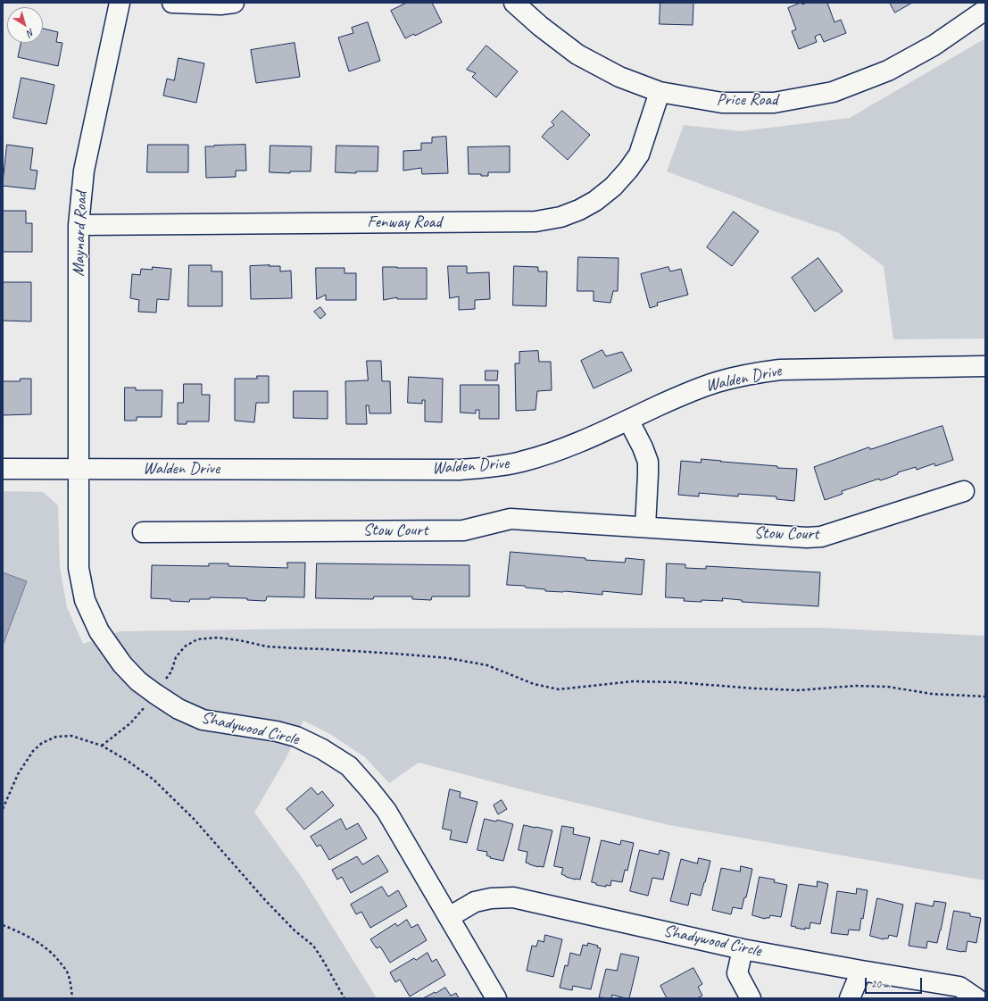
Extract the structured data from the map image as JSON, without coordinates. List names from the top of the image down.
{
  "streets": {
    "street": [
      "Price Road",
      "Fenway Road",
      "Maynard Road",
      "Walden Drive",
      "Stow Court",
      "Shadywood Circle"
    ]
  },
  "crossings": [
    ["Price Road", "Fenway Road"],
    ["Fenway Road", "Maynard Road"],
    ["Maynard Road", "Walden Drive"],
    ["Maynard Road", "Shadywood Circle"],
    ["Walden Drive", "Shadywood Circle"]
  ],
  "scale_bar": "20 m",
  "north": "bottom right"
}
